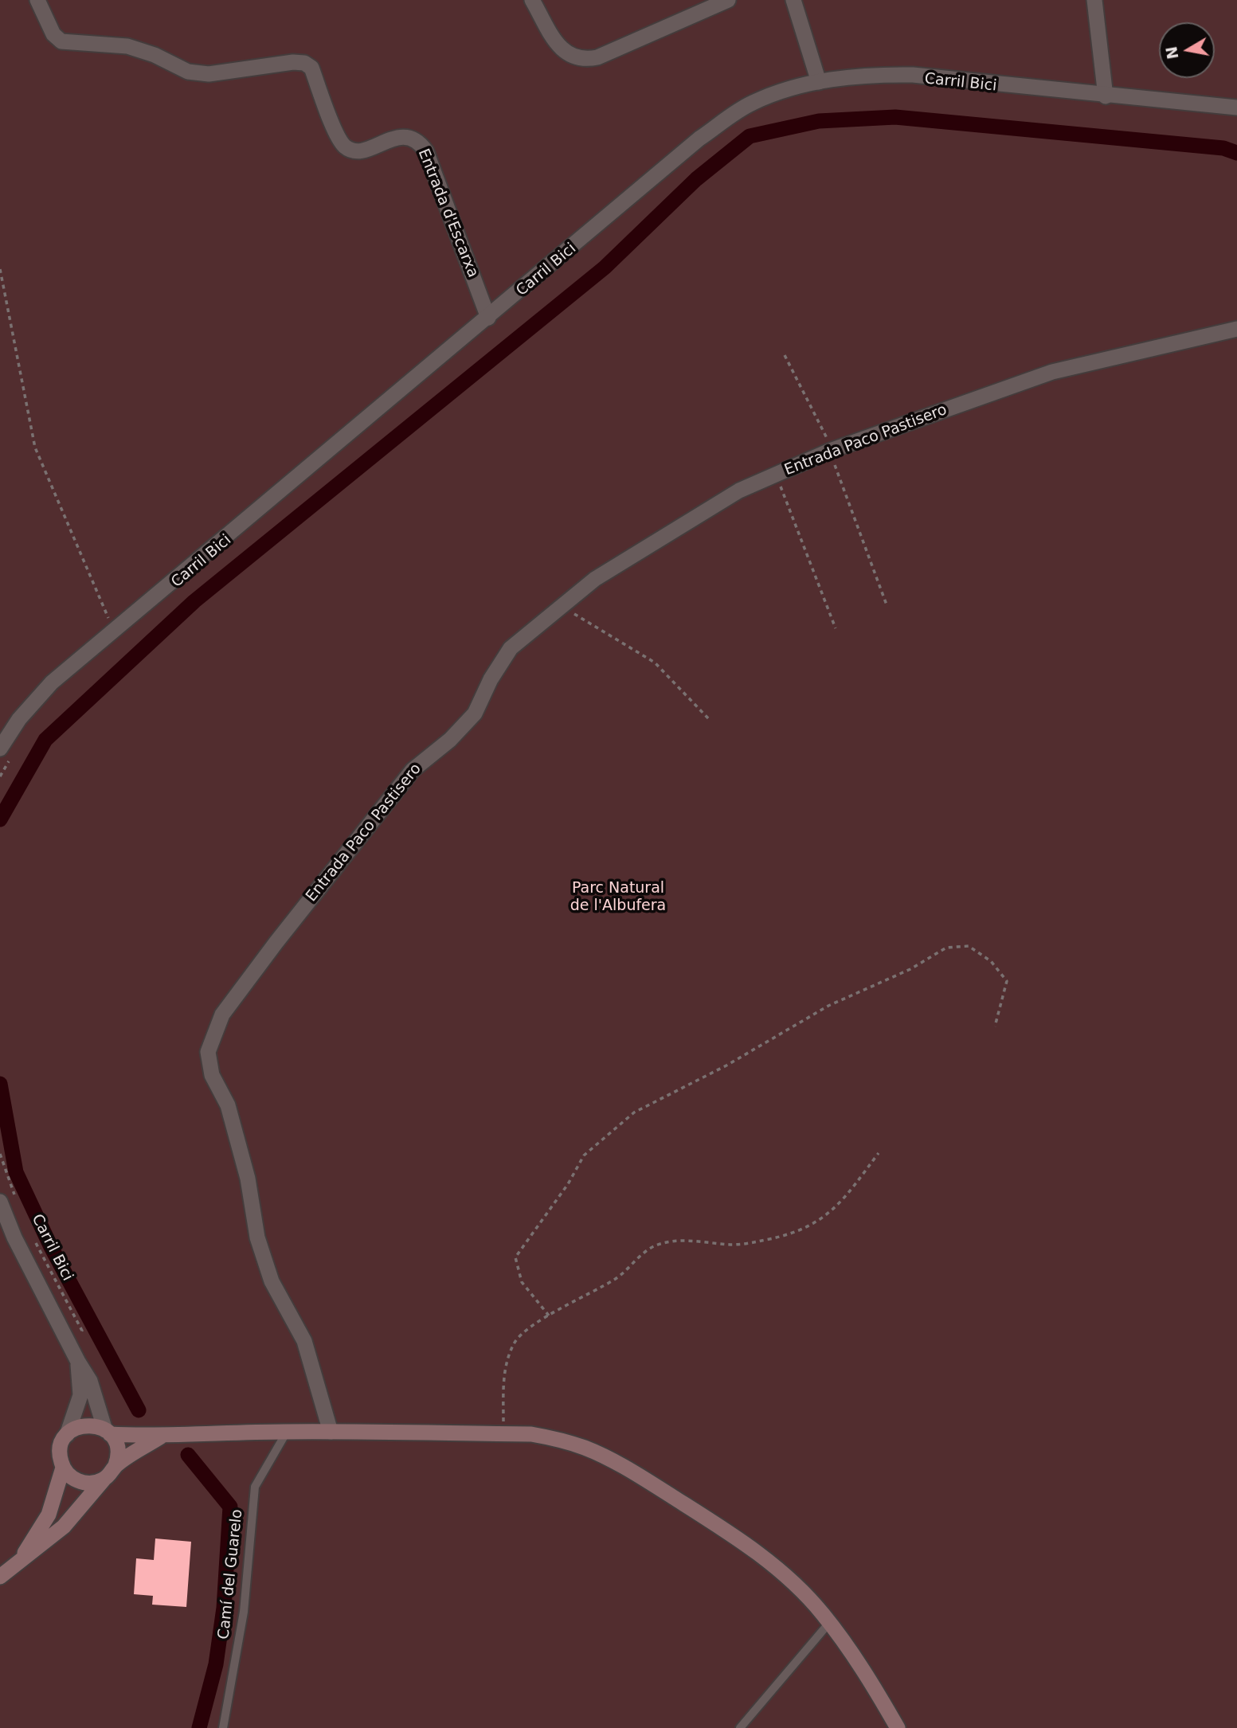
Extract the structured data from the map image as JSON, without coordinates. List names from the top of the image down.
{
  "streets": {
    "street": ["Entrada d'Escarxa", "Entrada Paco Pastisero"],
    "lane": ["Camí del Guarelo"],
    "path": ["Carril Bici"]
  },
  "parks": ["Parc Natural de l'Albufera"],
  "north": "left"
}
